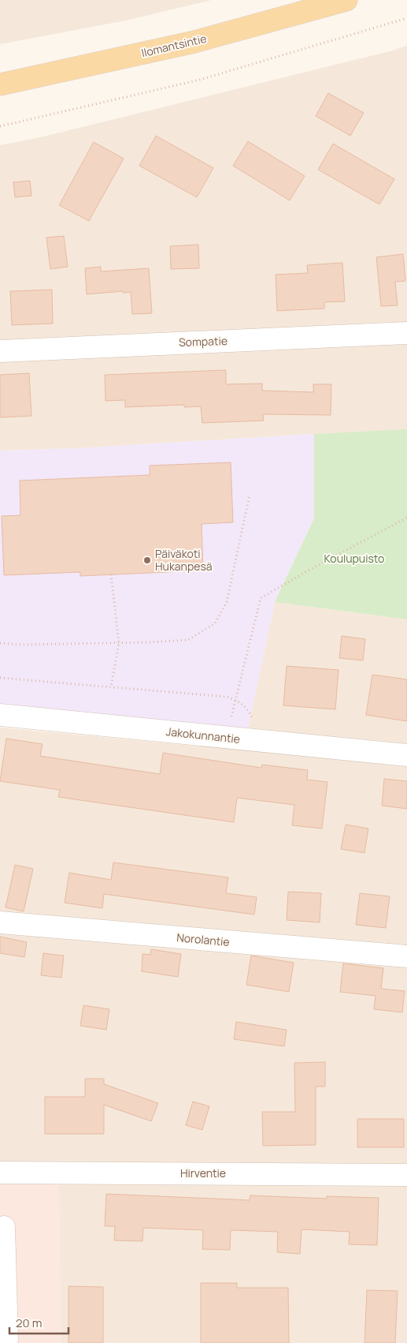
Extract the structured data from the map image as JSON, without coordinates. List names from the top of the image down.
{
  "streets": {
    "main road": ["Ilomantsintie"],
    "street": [
      "Sompatie",
      "Jakokunnantie",
      "Norolantie",
      "Hirventie"
    ]
  },
  "parks": ["Koulupuisto"],
  "places": ["Päiväkoti Hukanpesä"],
  "scale_bar": "20 m"
}
